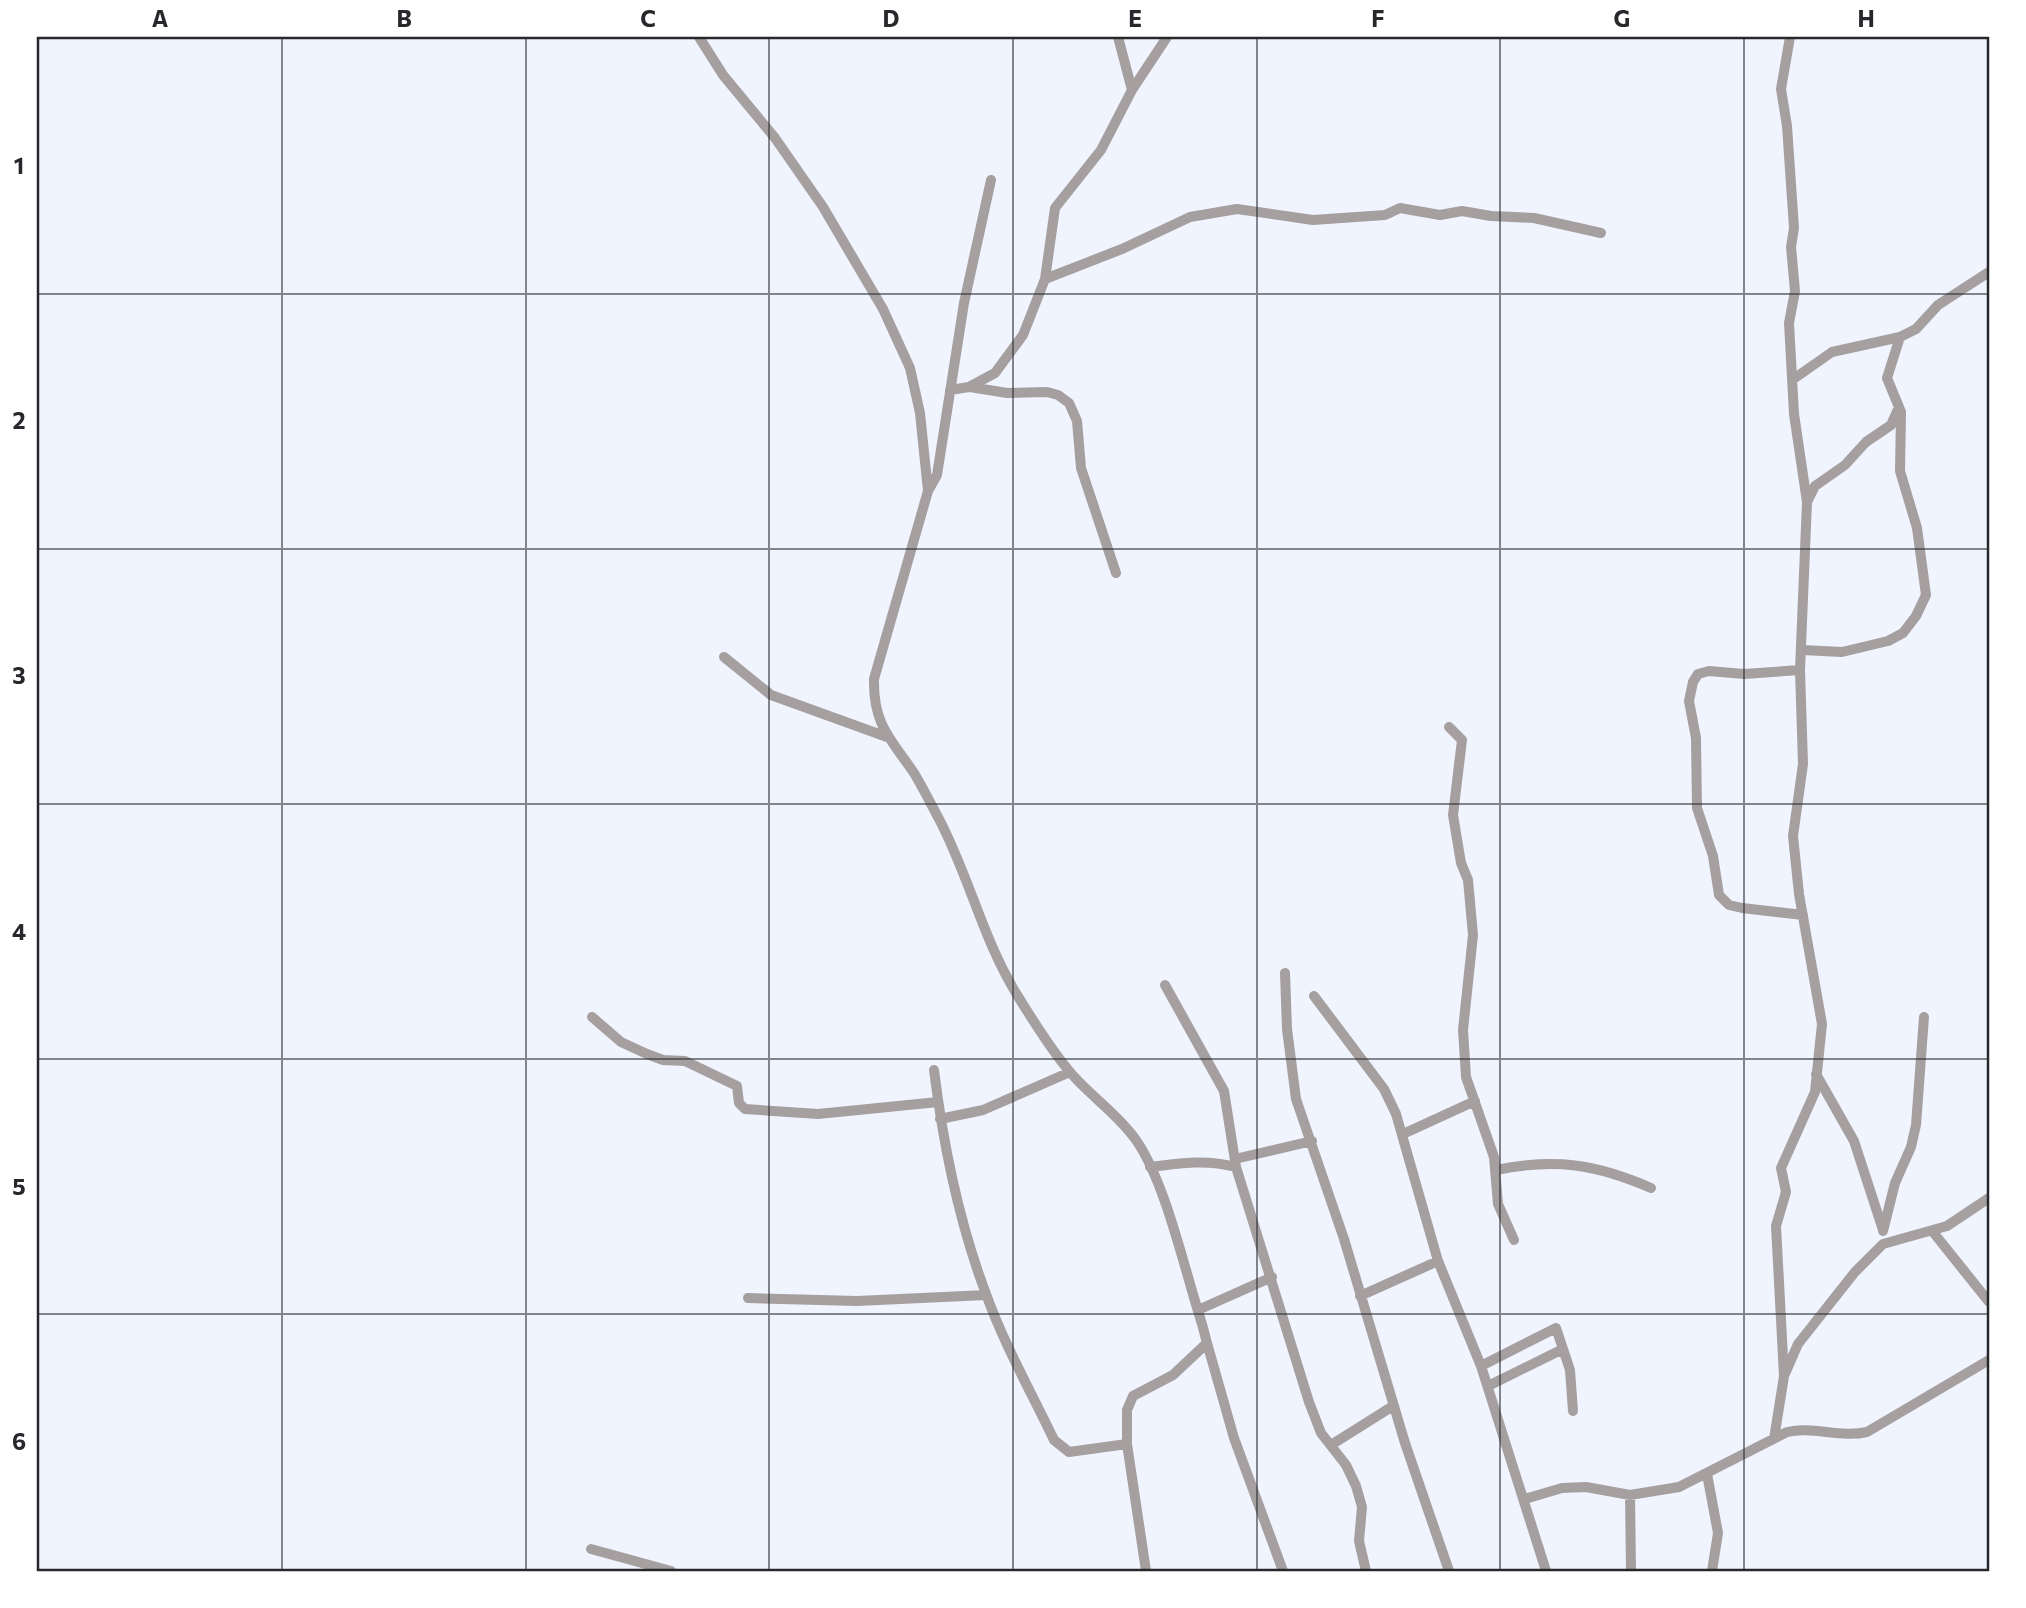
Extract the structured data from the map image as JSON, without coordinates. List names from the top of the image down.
{
  "grid": {
    "columns": [
      "A",
      "B",
      "C",
      "D",
      "E",
      "F",
      "G",
      "H"
    ],
    "rows": [
      "1",
      "2",
      "3",
      "4",
      "5",
      "6"
    ]
  }
}
